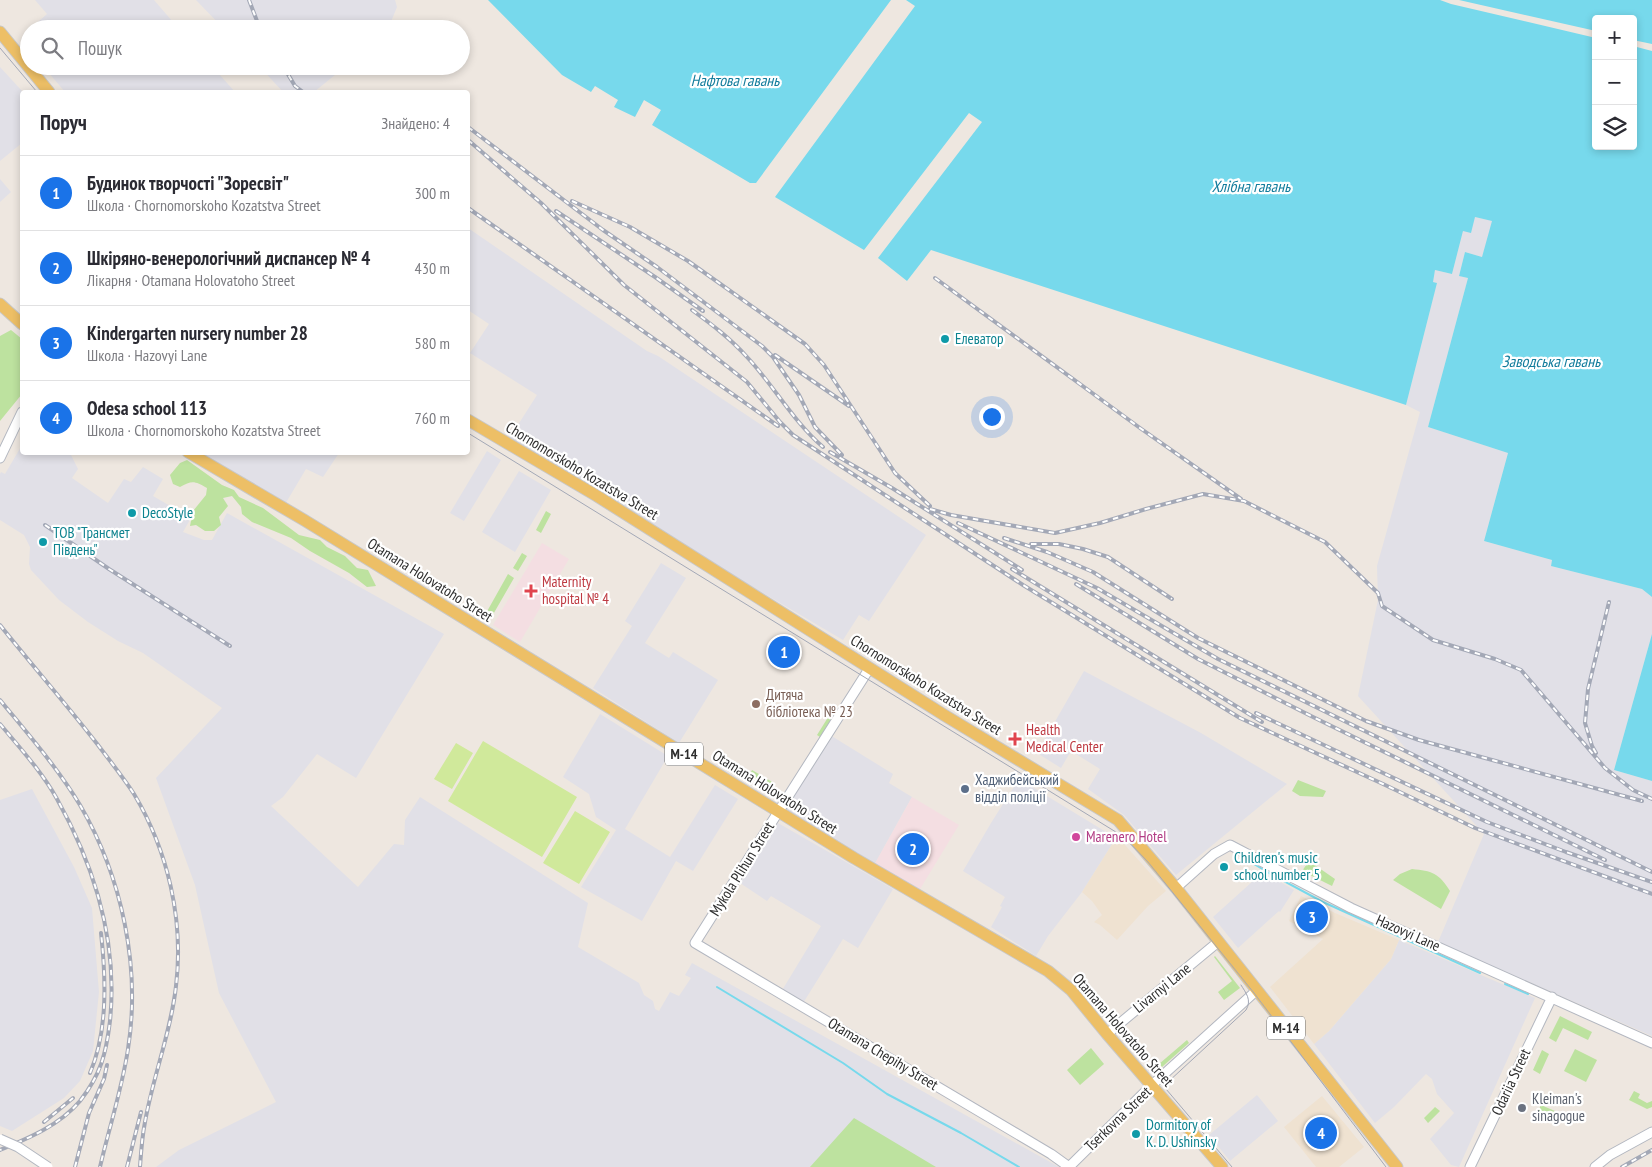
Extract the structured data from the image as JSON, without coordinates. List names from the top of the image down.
{
  "streets": {
    "main road": ["Chornomorskoho Kozatstva Street", "Otamana Holovatoho Street", "М-14"],
    "street": [
      "Mykola Plihun Street",
      "Hazovyi Lane",
      "Livarnyi Lane",
      "Otamana Chepihy Street",
      "Odariia Street",
      "Tserkovna Street"
    ]
  },
  "crossings": [
    ["Chornomorskoho Kozatstva Street", "Mykola Plihun Street"],
    ["Chornomorskoho Kozatstva Street", "Hazovyi Lane"],
    ["Chornomorskoho Kozatstva Street", "Livarnyi Lane"],
    ["Chornomorskoho Kozatstva Street", "Tserkovna Street"],
    ["Otamana Holovatoho Street", "Mykola Plihun Street"],
    ["Otamana Holovatoho Street", "Livarnyi Lane"],
    ["Otamana Holovatoho Street", "Tserkovna Street"],
    ["Mykola Plihun Street", "Otamana Chepihy Street"],
    ["Hazovyi Lane", "Odariia Street"],
    ["Otamana Chepihy Street", "Tserkovna Street"]
  ],
  "water": ["Нафтова гавань", "Хлібна гавань", "Заводська гавань"],
  "places": {
    "other": [
      "Елеватор",
      "DecoStyle",
      "ТОВ \"Трансмет Південь\"",
      "Дитяча бібліотека № 23",
      "Хаджибейський відділ поліції",
      "Marenero Hotel",
      "Children's music school number 5",
      "Kleiman's sinagogue",
      "Dormitory of K. D. Ushinsky"
    ],
    "health": ["Maternity hospital № 4", "Health Medical Center"]
  },
  "page": {
    "map_buttons": ["+", "−"],
    "search": "Пошук",
    "heading": ["Поруч", "Знайдено: 4"],
    "list": [
      {
        "mark": "1",
        "name": "Будинок творчості \"Зоресвіт\"",
        "note": "Школа · Chornomorskoho Kozatstva Street",
        "value": "300 m"
      },
      {
        "mark": "2",
        "name": "Шкіряно-венерологічний диспансер № 4",
        "note": "Лікарня · Otamana Holovatoho Street",
        "value": "430 m"
      },
      {
        "mark": "3",
        "name": "Kindergarten nursery number 28",
        "note": "Школа · Hazovyi Lane",
        "value": "580 m"
      },
      {
        "mark": "4",
        "name": "Odesa school 113",
        "note": "Школа · Chornomorskoho Kozatstva Street",
        "value": "760 m"
      }
    ],
    "pins": [
      "1",
      "2",
      "3",
      "4"
    ]
  }
}
